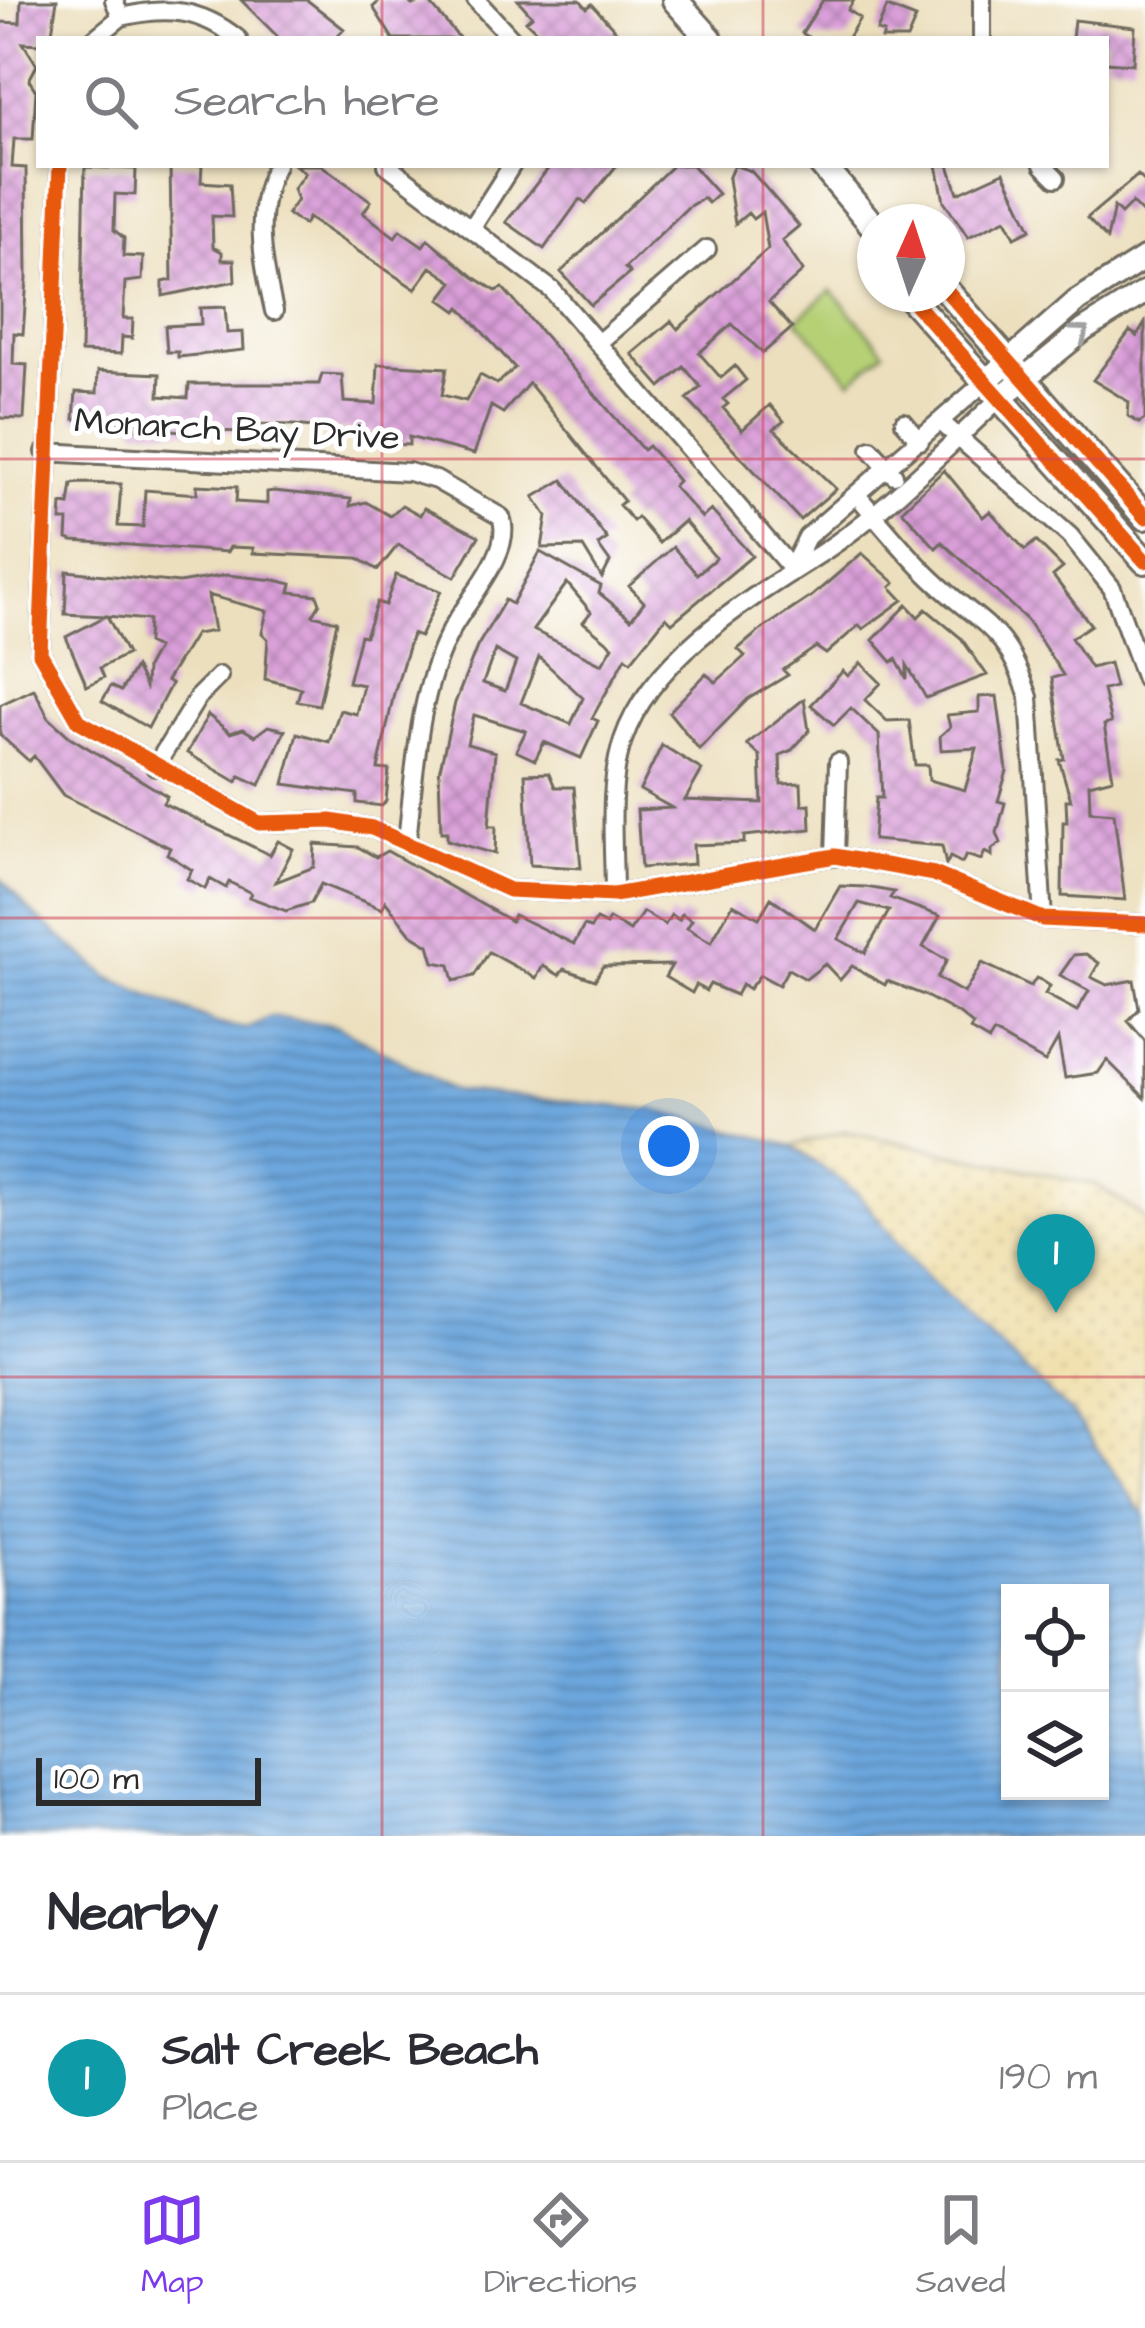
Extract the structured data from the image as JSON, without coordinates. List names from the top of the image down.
{
  "streets": {
    "street": ["Monarch Bay Drive"]
  },
  "scale_bar": "100 m",
  "north": "top",
  "page": {
    "search": "Search here",
    "pins": "1",
    "scale": "100 m",
    "heading": "Nearby",
    "list": [
      {
        "mark": "1",
        "name": "Salt Creek Beach",
        "note": "Place",
        "value": "190 m"
      }
    ],
    "nav": ["Map", "Directions", "Saved"]
  }
}
